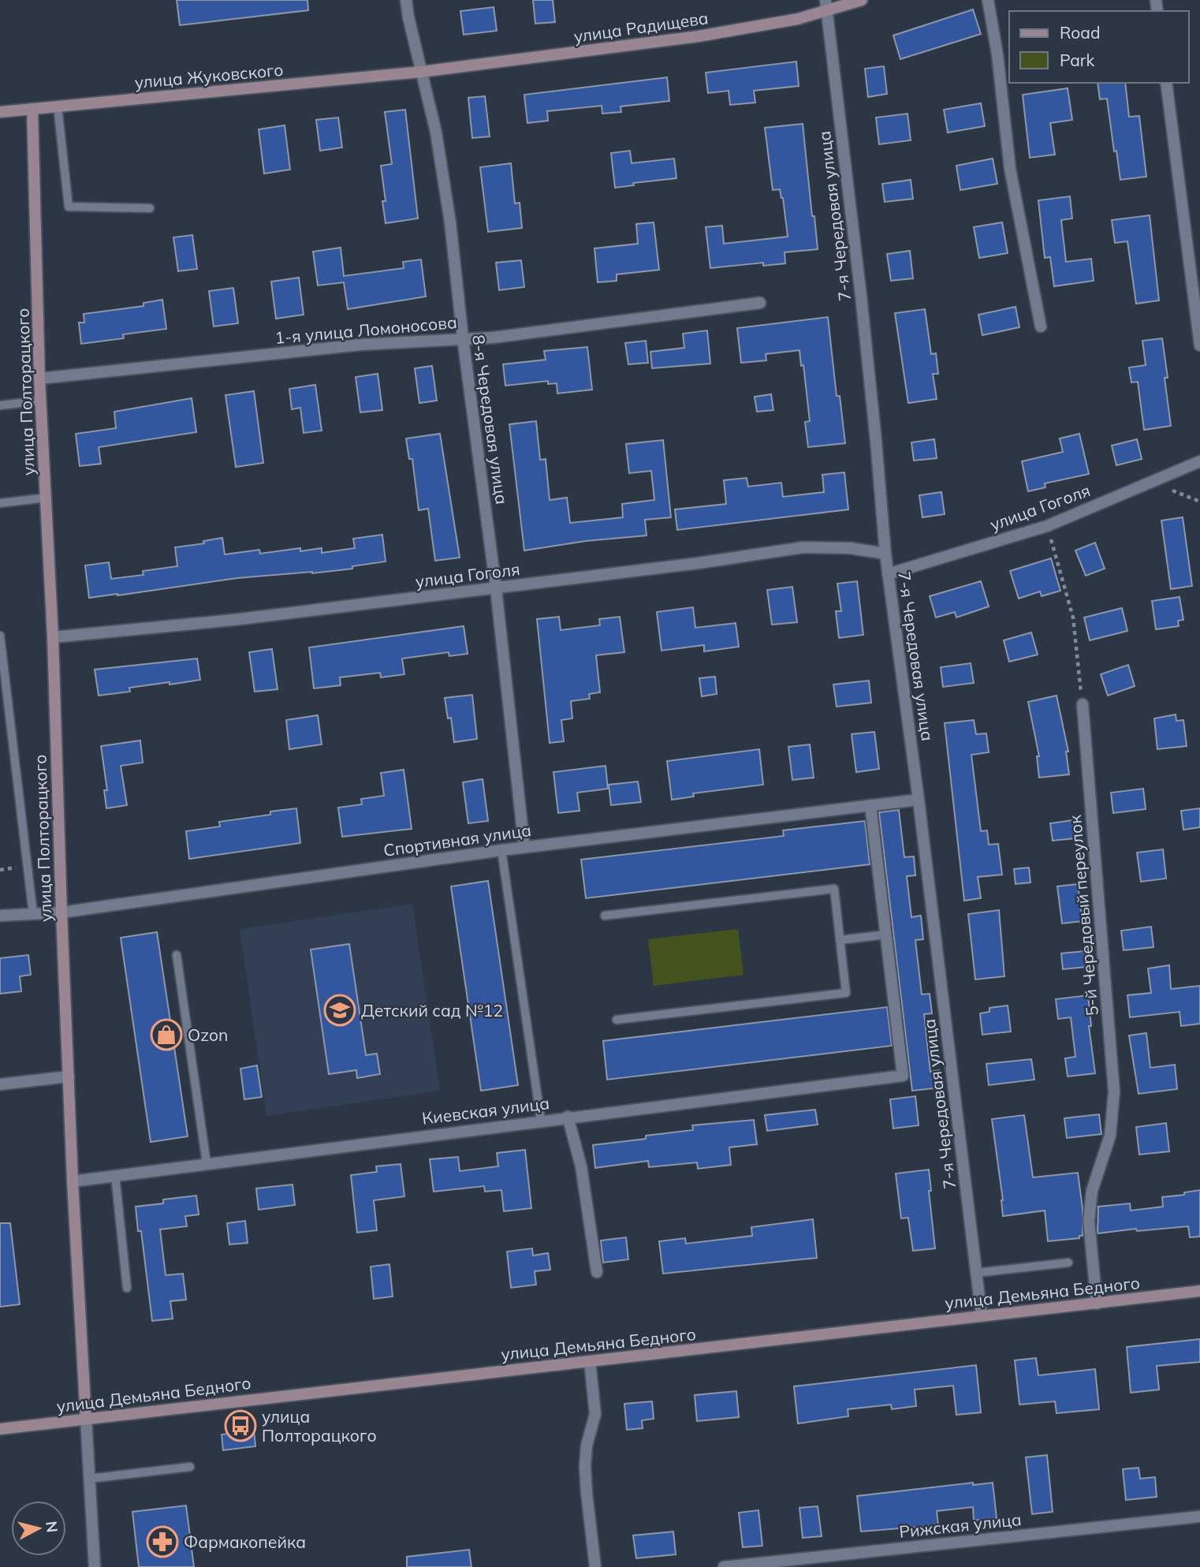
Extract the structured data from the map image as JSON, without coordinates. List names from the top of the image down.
{
  "streets": {
    "street": [
      "улица Радищева",
      "улица Жуковского",
      "7-я Чередовая улица",
      "1-я улица Ломоносова",
      "улица Полторацкого",
      "8-я Чередовая улица",
      "улица Гоголя",
      "Спортивная улица",
      "5-й Чередовый переулок",
      "Киевская улица",
      "улица Демьяна Бедного",
      "Рижская улица"
    ]
  },
  "crossings": [
    ["улица Радищева", "улица Жуковского"],
    ["улица Радищева", "7-я Чередовая улица"],
    ["улица Радищева", "8-я Чередовая улица"],
    ["улица Жуковского", "улица Полторацкого"],
    ["улица Жуковского", "8-я Чередовая улица"],
    ["7-я Чередовая улица", "улица Гоголя"],
    ["7-я Чередовая улица", "Спортивная улица"],
    ["7-я Чередовая улица", "улица Демьяна Бедного"],
    ["1-я улица Ломоносова", "улица Полторацкого"],
    ["1-я улица Ломоносова", "8-я Чередовая улица"],
    ["улица Полторацкого", "улица Гоголя"],
    ["улица Полторацкого", "Спортивная улица"],
    ["улица Полторацкого", "Киевская улица"],
    ["улица Полторацкого", "улица Демьяна Бедного"],
    ["8-я Чередовая улица", "улица Гоголя"],
    ["8-я Чередовая улица", "Спортивная улица"],
    ["5-й Чередовый переулок", "улица Демьяна Бедного"]
  ],
  "places": {
    "school or university": ["Детский сад №12"],
    "shop": ["Ozon"],
    "bus stop": ["улица Полторацкого"],
    "pharmacy": ["Фармакопейка"]
  },
  "legend": ["Road", "Park"],
  "north": "right"
}
